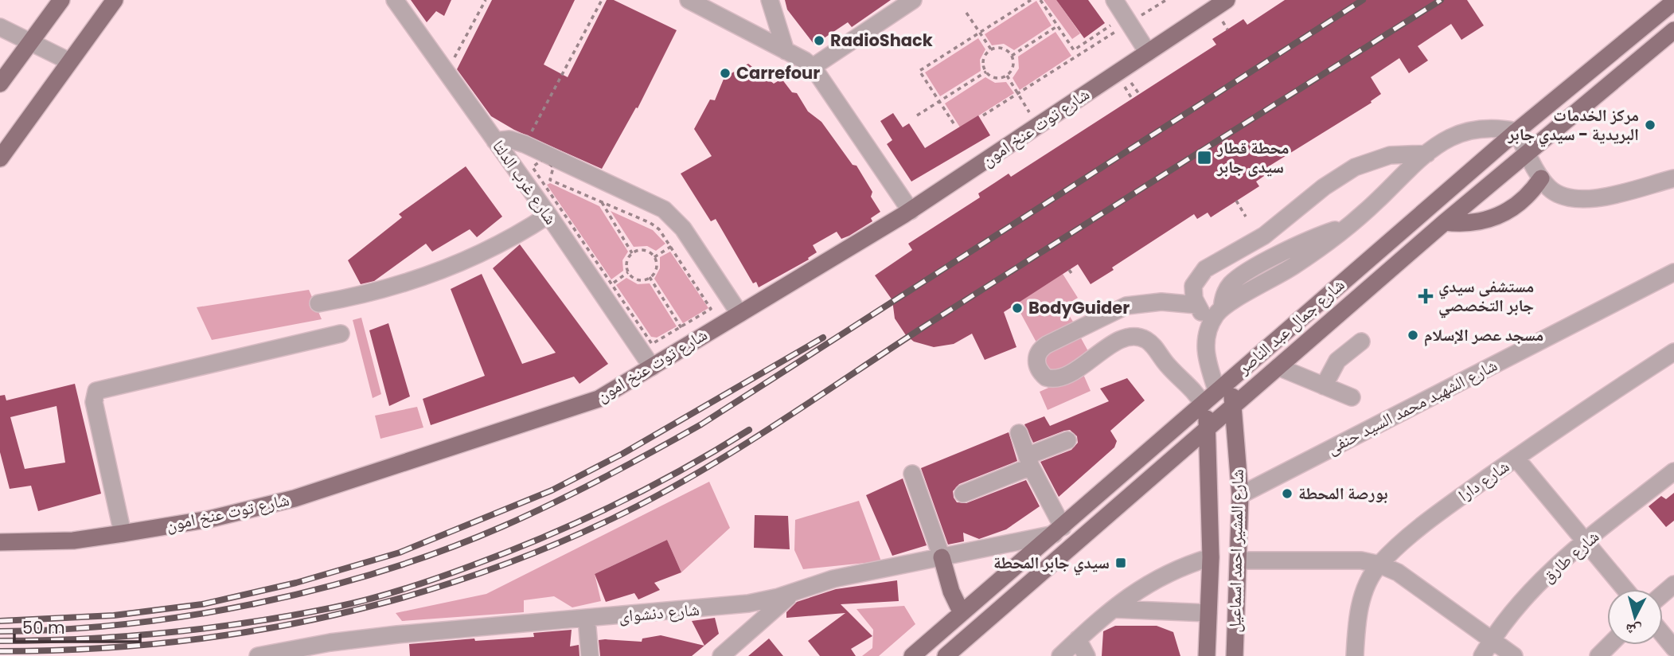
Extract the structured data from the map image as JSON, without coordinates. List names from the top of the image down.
{
  "streets": {
    "main road": ["شارع توت عنخ امون", "شارع جمال عبد الناصر", "شارع المشير احمد اسماعيل"],
    "street": [
      "شارع غرب الدلتا",
      "شارع الشهيد محمد السيد حنفى",
      "شارع دارا",
      "شارع طارق",
      "شارع دنشواى"
    ]
  },
  "crossings": [
    ["شارع توت عنخ امون", "شارع غرب الدلتا"],
    ["شارع جمال عبد الناصر", "شارع المشير احمد اسماعيل"],
    ["شارع جمال عبد الناصر", "شارع دنشواى"],
    ["شارع الشهيد محمد السيد حنفى", "شارع المشير احمد اسماعيل"]
  ],
  "places": {
    "other": [
      "RadioShack",
      "Carrefour",
      "مركز الخدمات البريدية - سيدي جابر",
      "BodyGuider",
      "مسجد عصر الإسلام",
      "بورصة المحطة"
    ],
    "transit": ["محطة قطار سيدى جابر", "سيدي جابر المحطة"],
    "health": ["مستشفى سيدي جابر التخصصي"]
  },
  "scale_bar": "50 m",
  "north": "bottom"
}
